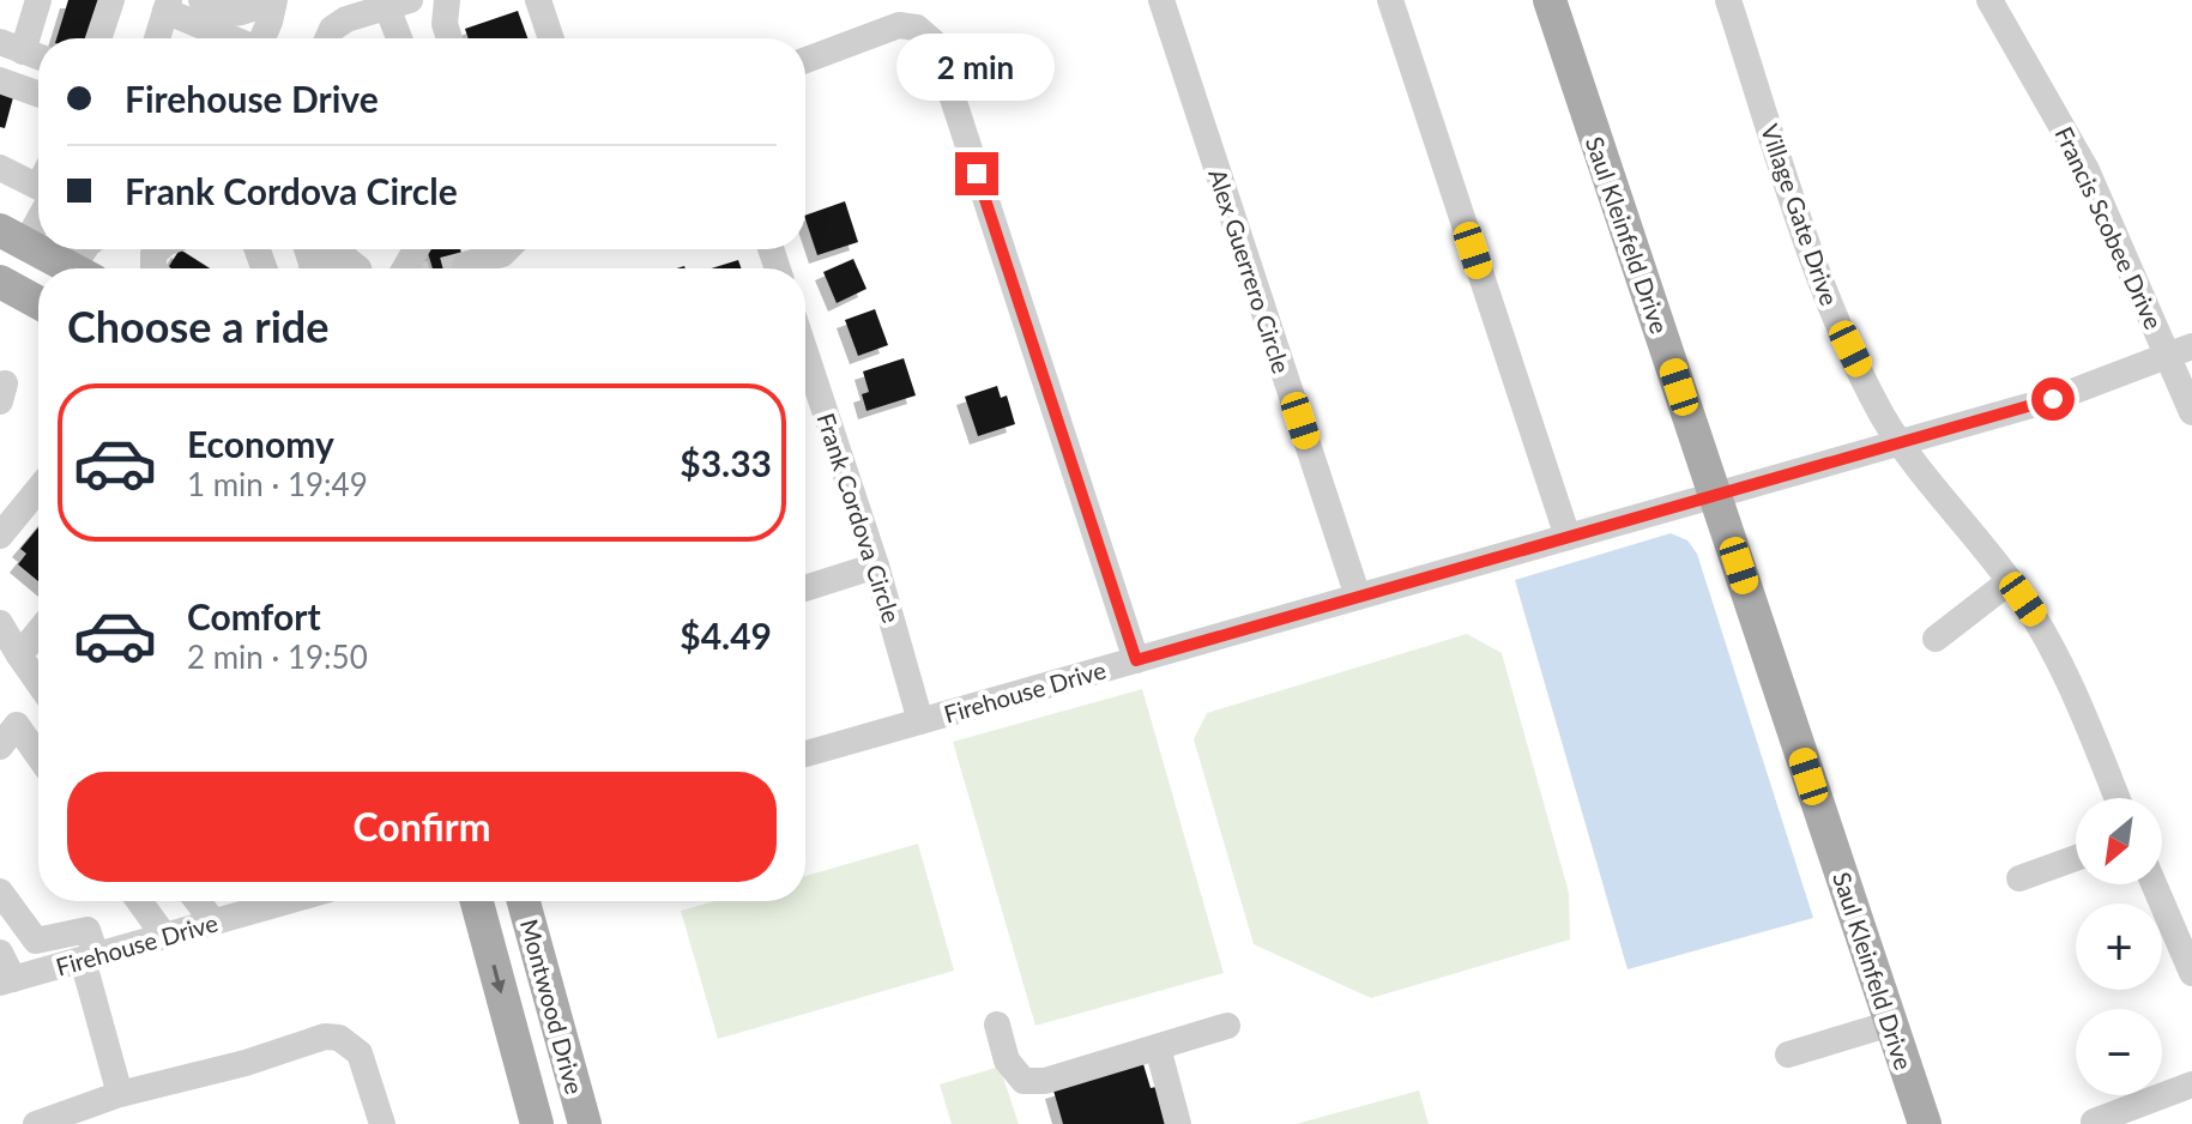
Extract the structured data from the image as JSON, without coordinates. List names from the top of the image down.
{
  "streets": {
    "main road": ["Saul Kleinfeld Drive", "Montwood Drive"],
    "street": [
      "Village Gate Drive",
      "Francis Scobee Drive",
      "Alex Guerrero Circle",
      "Frank Cordova Circle",
      "Firehouse Drive"
    ]
  },
  "crossings": [
    ["Village Gate Drive", "Firehouse Drive"],
    ["Francis Scobee Drive", "Firehouse Drive"],
    ["Saul Kleinfeld Drive", "Firehouse Drive"],
    ["Alex Guerrero Circle", "Firehouse Drive"],
    ["Frank Cordova Circle", "Firehouse Drive"]
  ],
  "north": "bottom left",
  "page": {
    "bubble": "2 min",
    "banner": ["Firehouse Drive", "Frank Cordova Circle"],
    "heading": "Choose a ride",
    "list": [
      {
        "name": "Economy",
        "note": "1 min · 19:49",
        "value": "$3.33"
      },
      {
        "name": "Comfort",
        "note": "2 min · 19:50",
        "value": "$4.49"
      }
    ],
    "buttons": "Confirm",
    "map_buttons": ["+", "−"]
  }
}
